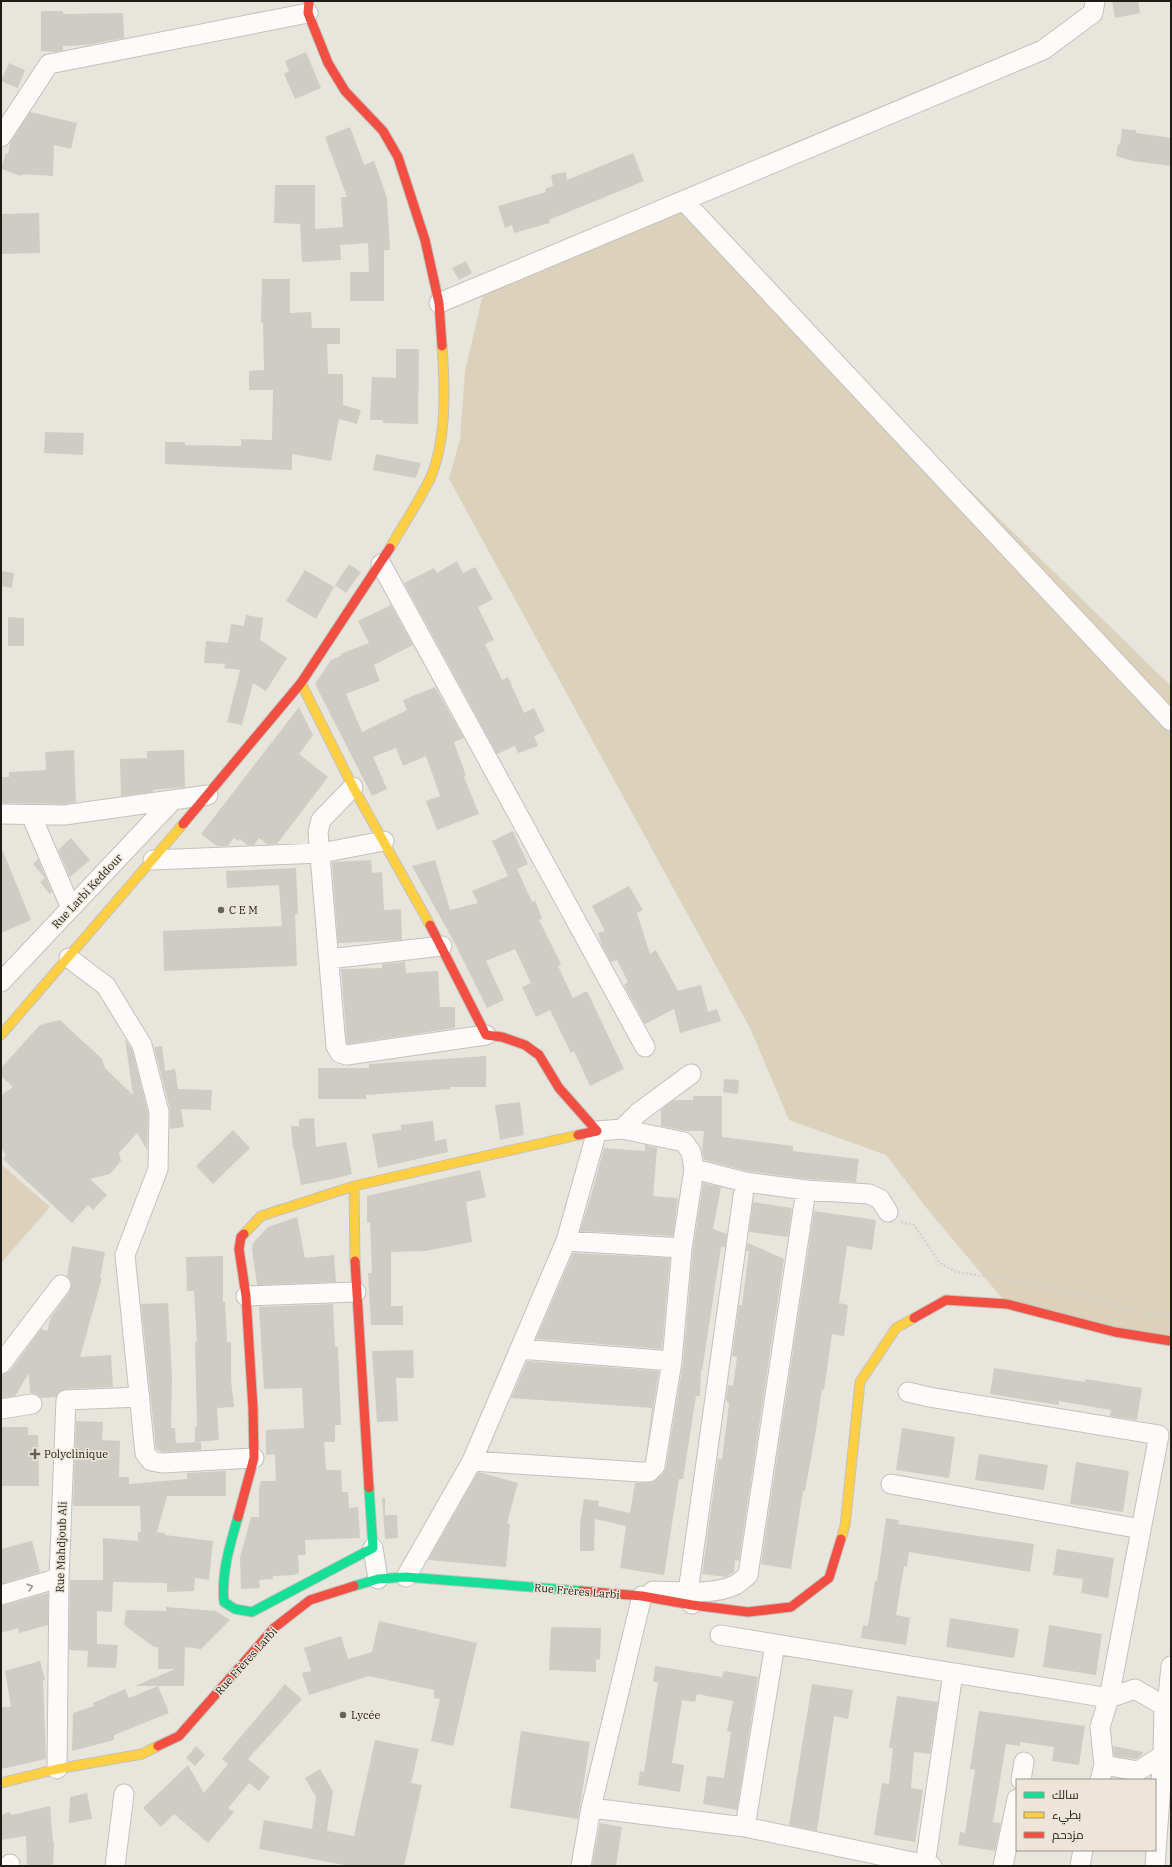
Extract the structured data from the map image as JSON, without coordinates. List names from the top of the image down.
{
  "streets": {
    "main road": ["Rue Frères Larbi"],
    "street": ["Rue Larbi Keddour", "Rue Mahdjoub Ali"]
  },
  "crossings": [
    ["Rue Mahdjoub Ali", "Rue Frères Larbi"]
  ],
  "places": {
    "other": ["C E M", "Lycée"],
    "health": ["Polyclinique"]
  },
  "legend": ["سالك", "بطيء", "مزدحم"]
}
